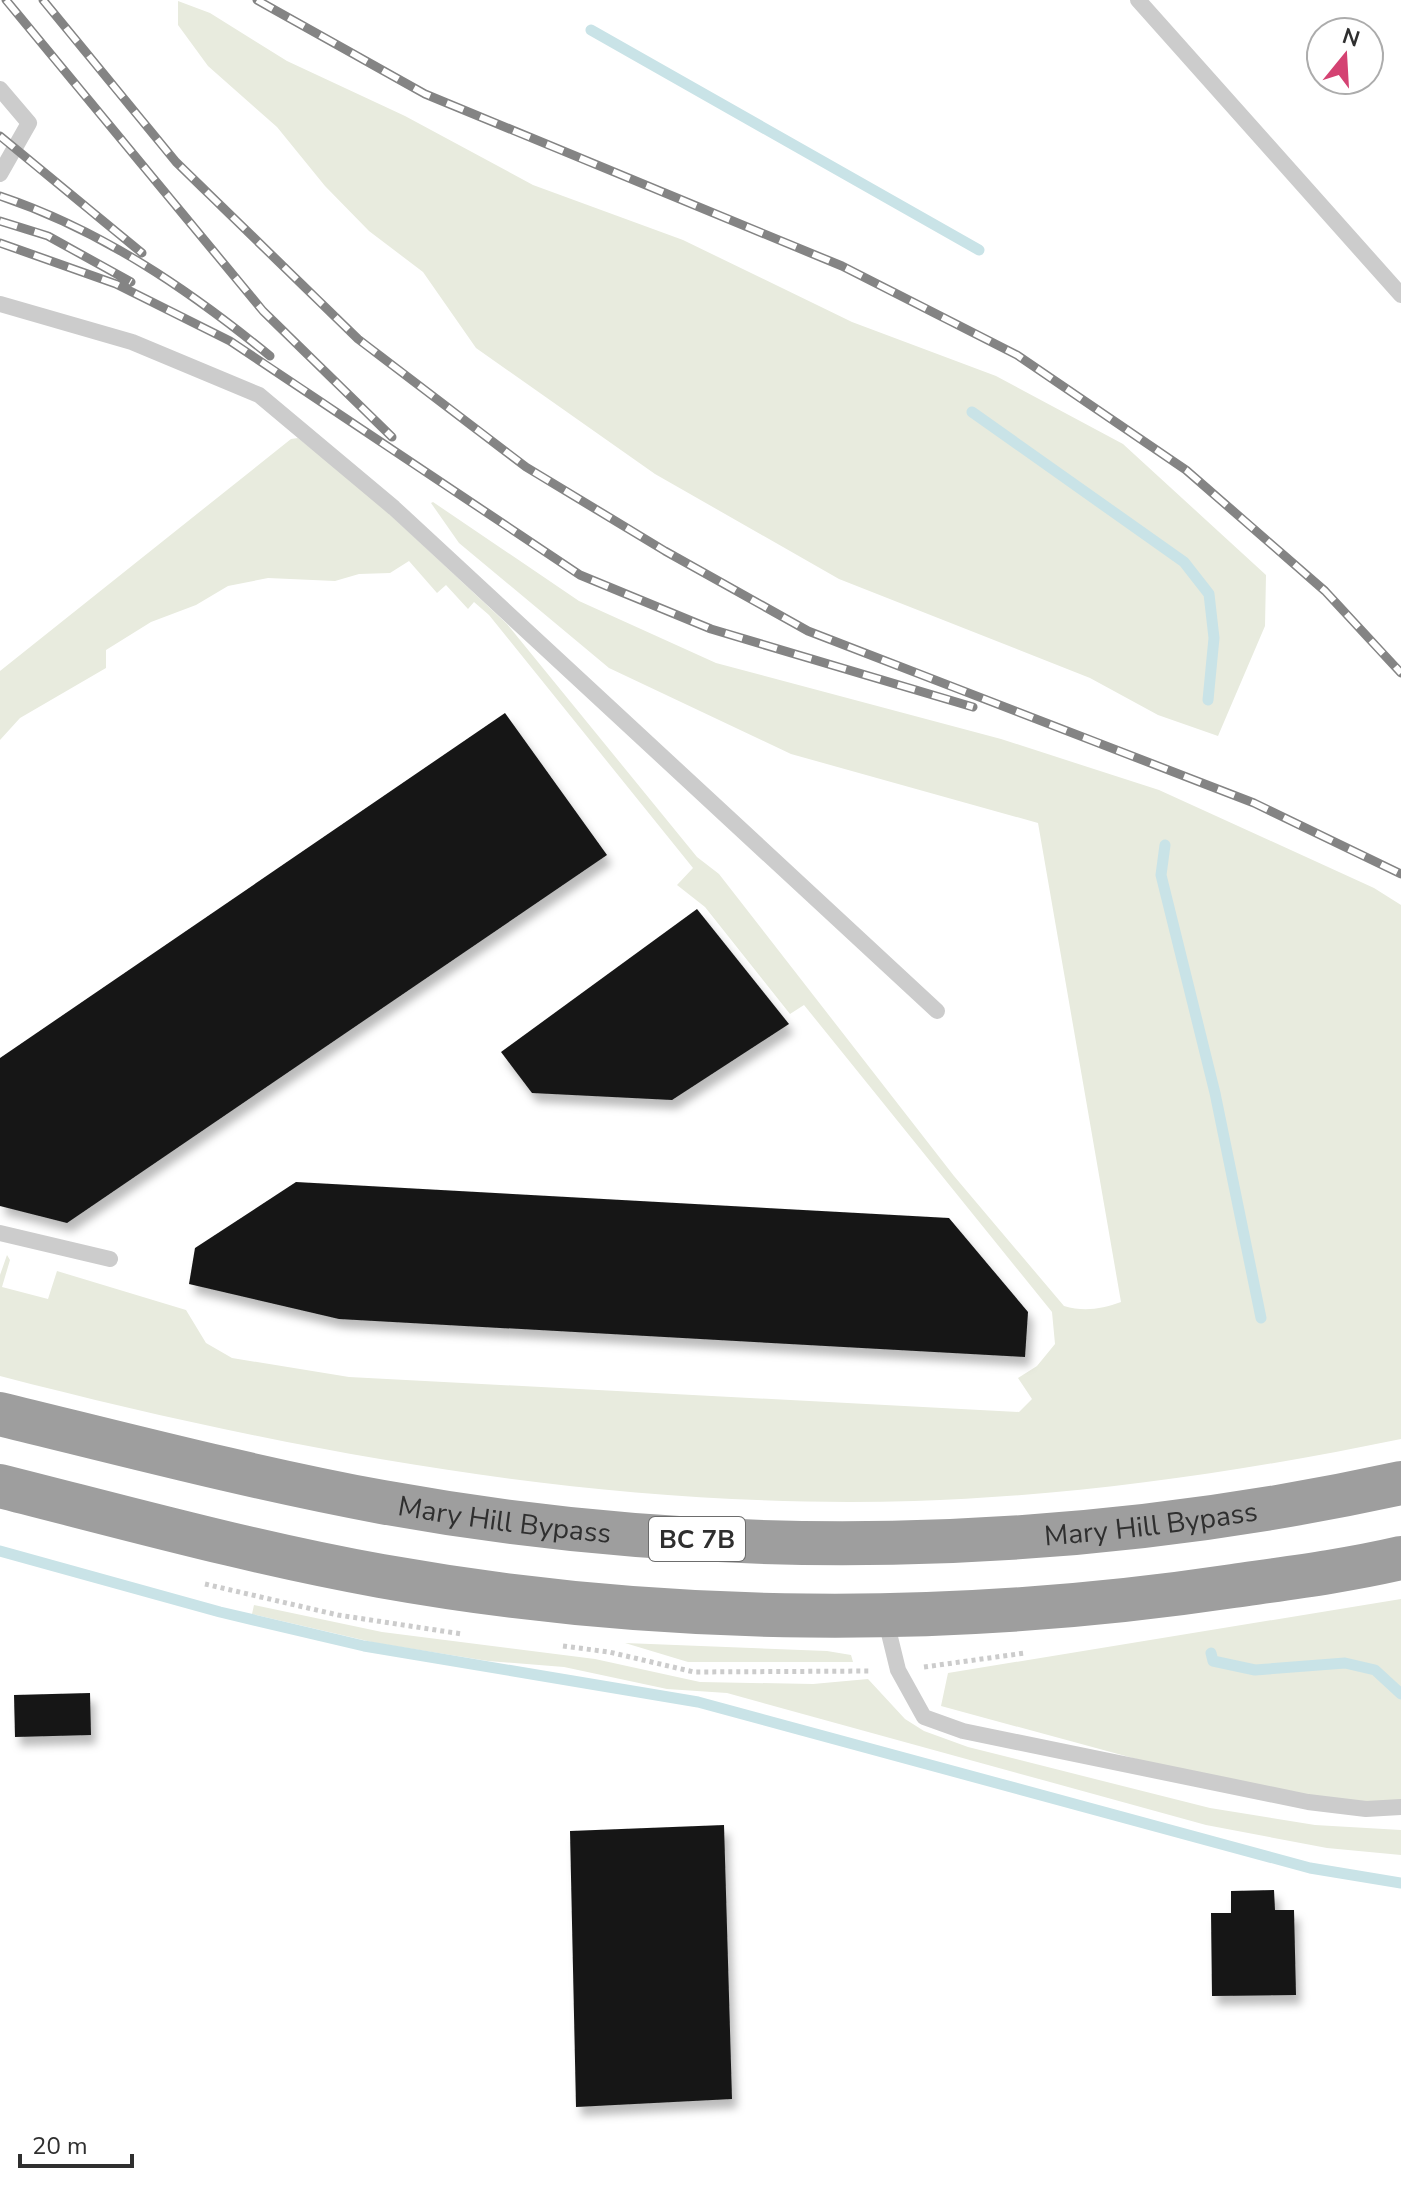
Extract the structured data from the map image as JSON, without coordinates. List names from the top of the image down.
{
  "streets": {
    "highway": ["Mary Hill Bypass", "BC 7B"]
  },
  "scale_bar": "20 m",
  "north": "top"
}
